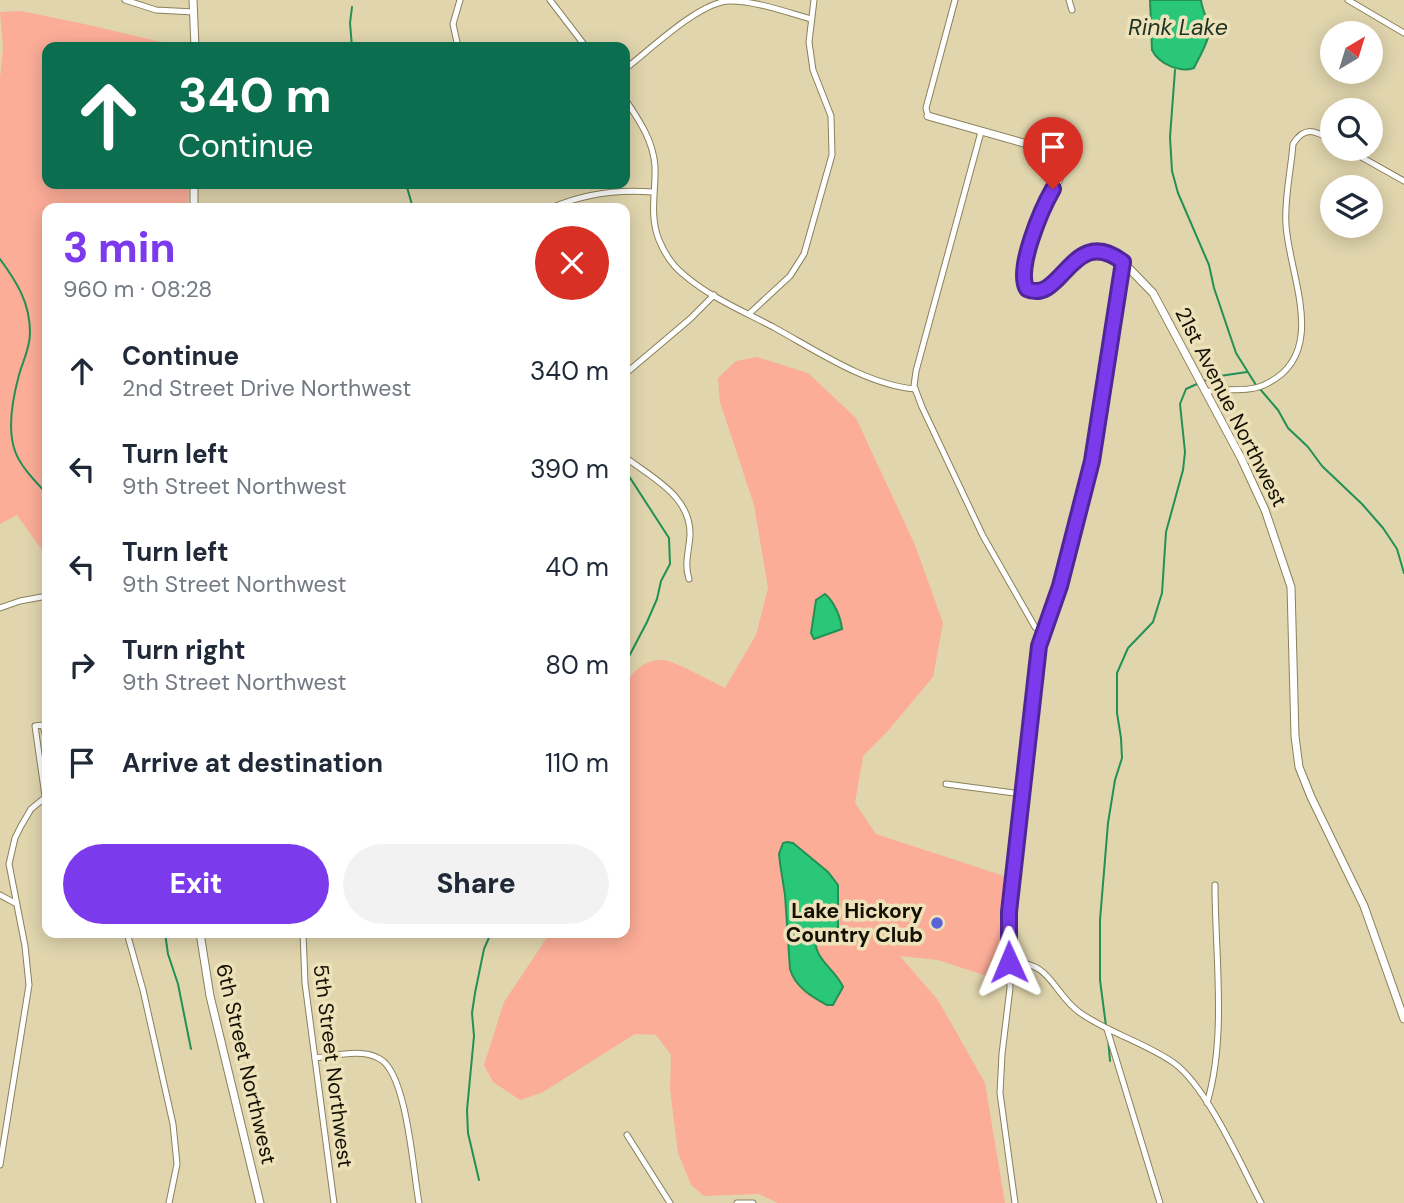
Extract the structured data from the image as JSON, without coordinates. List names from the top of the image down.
{
  "streets": {
    "street": ["21st Avenue Northwest", "6th Street Northwest", "5th Street Northwest"]
  },
  "water": ["Rink Lake"],
  "places": ["Lake Hickory Country Club"],
  "north": "top right",
  "page": {
    "turn": ["340 m", "Continue"],
    "heading": ["3 min", "960 m · 08:28"],
    "list": [
      {
        "name": "Continue",
        "note": "2nd Street Drive Northwest",
        "value": "340 m"
      },
      {
        "name": "Turn left",
        "note": "9th Street Northwest",
        "value": "390 m"
      },
      {
        "name": "Turn left",
        "note": "9th Street Northwest",
        "value": "40 m"
      },
      {
        "name": "Turn right",
        "note": "9th Street Northwest",
        "value": "80 m"
      },
      {
        "name": "Arrive at destination",
        "value": "110 m"
      }
    ],
    "buttons": ["Exit", "Share"]
  }
}
